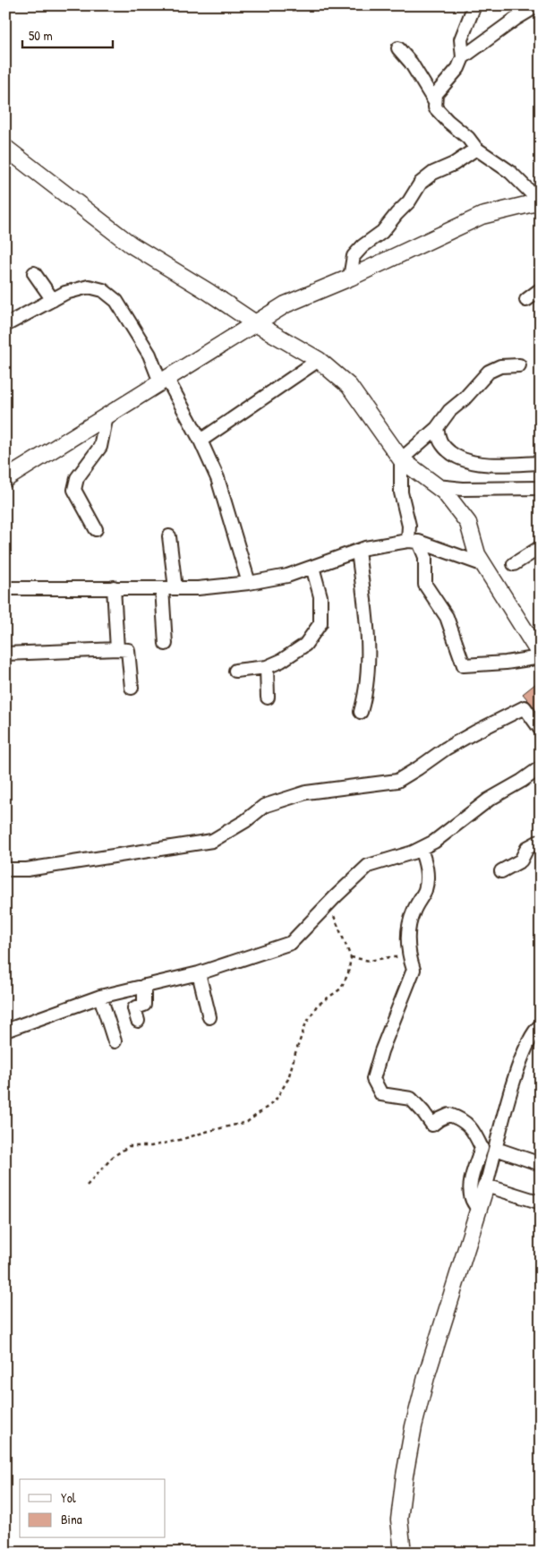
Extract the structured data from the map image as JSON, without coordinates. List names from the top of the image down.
{
  "legend": ["Yol", "Bina"],
  "scale_bar": "50 m"
}
